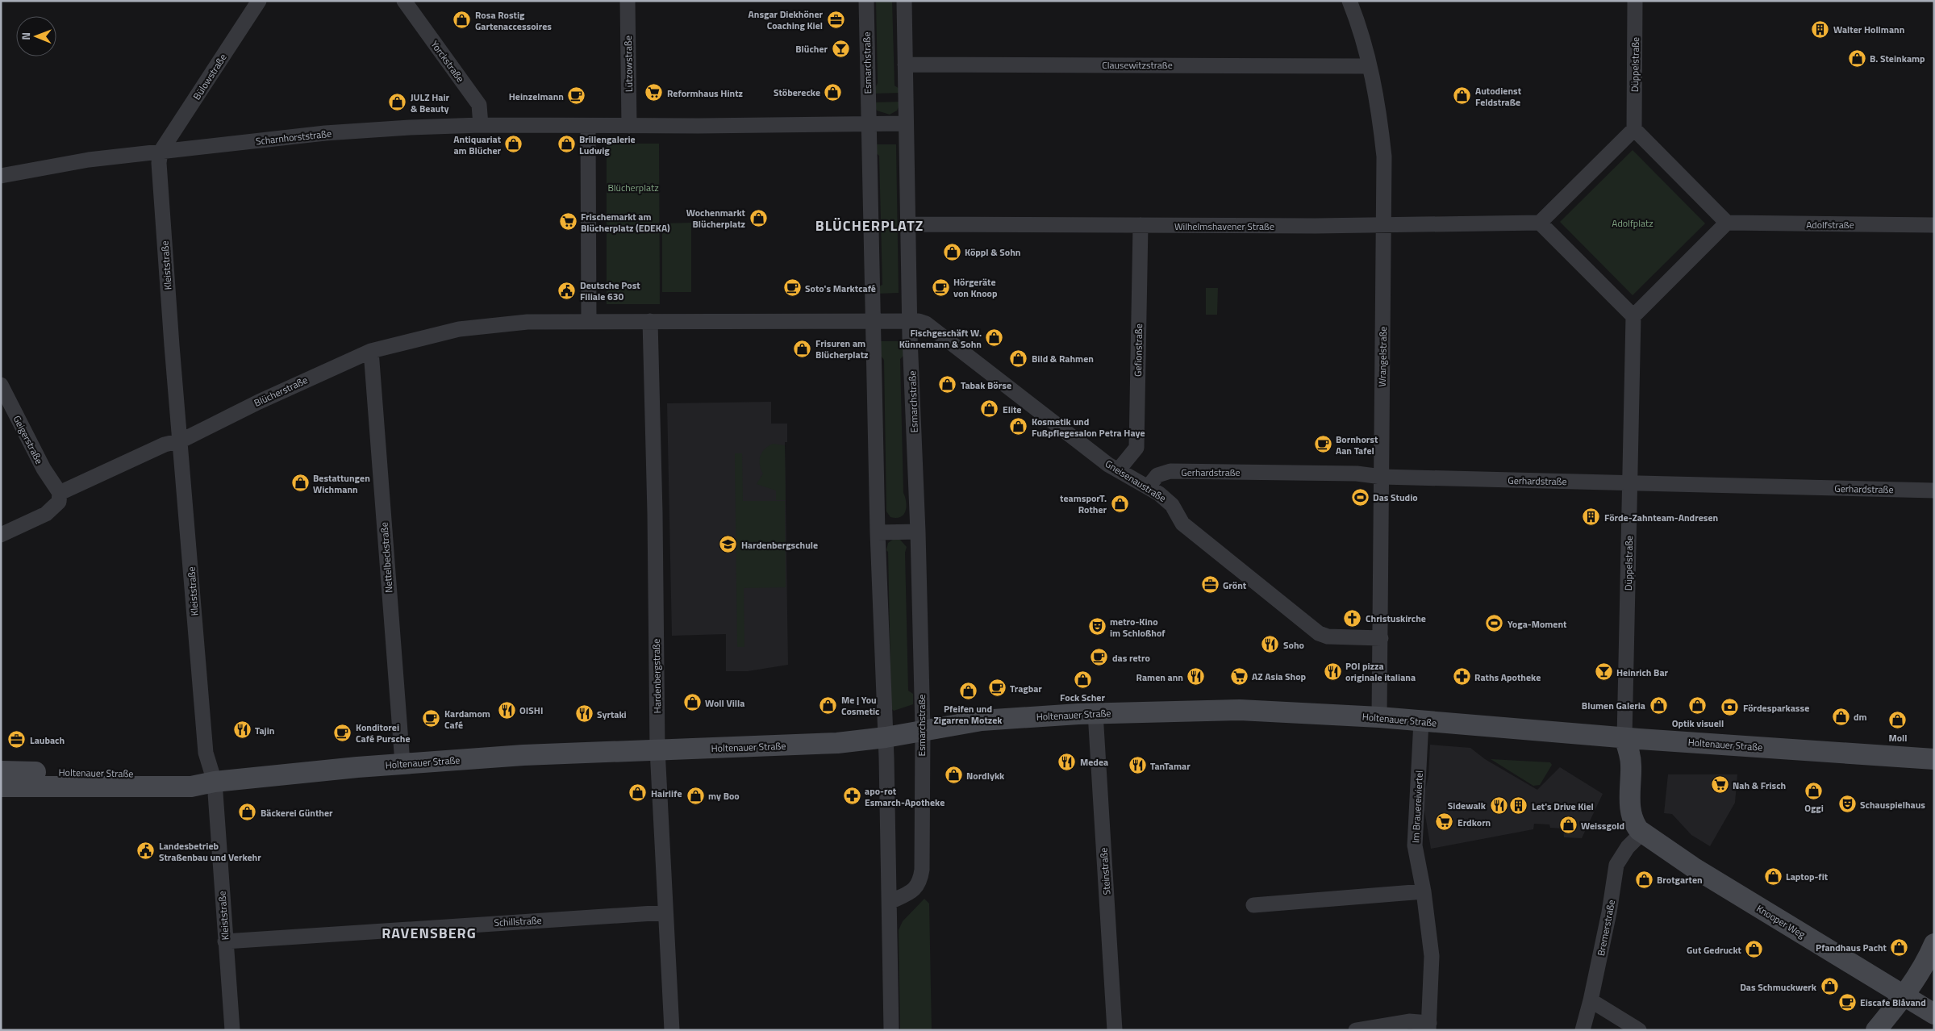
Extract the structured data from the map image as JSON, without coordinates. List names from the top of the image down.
{
  "streets": {
    "main road": ["Düppelstraße", "Holtenauer Straße", "Knooper Weg"],
    "street": [
      "Yorckstraße",
      "Esmarchstraße",
      "Lützowstraße",
      "Clausewitzstraße",
      "Bülowstraße",
      "Scharnhorststraße",
      "Adolfstraße",
      "Wilhelmshavener Straße",
      "Kleiststraße",
      "Gefionstraße",
      "Wrangelstraße",
      "Blücherstraße",
      "Geigerstraße",
      "Gerhardstraße",
      "Gneisenaustraße",
      "Nettelbeckstraße",
      "Hardenbergstraße",
      "Im Brauereiviertel",
      "Steinstraße",
      "Schillstraße",
      "Bremerstraße"
    ]
  },
  "crossings": [
    ["Yorckstraße", "Scharnhorststraße"],
    ["Esmarchstraße", "Clausewitzstraße"],
    ["Esmarchstraße", "Wilhelmshavener Straße"],
    ["Esmarchstraße", "Gneisenaustraße"],
    ["Esmarchstraße", "Holtenauer Straße"],
    ["Clausewitzstraße", "Wrangelstraße"],
    ["Düppelstraße", "Gerhardstraße"],
    ["Düppelstraße", "Holtenauer Straße"],
    ["Düppelstraße", "Knooper Weg"],
    ["Düppelstraße", "Bremerstraße"],
    ["Bülowstraße", "Scharnhorststraße"],
    ["Bülowstraße", "Kleiststraße"],
    ["Scharnhorststraße", "Kleiststraße"],
    ["Wilhelmshavener Straße", "Gefionstraße"],
    ["Wilhelmshavener Straße", "Wrangelstraße"],
    ["Kleiststraße", "Blücherstraße"],
    ["Kleiststraße", "Holtenauer Straße"],
    ["Kleiststraße", "Schillstraße"],
    ["Gefionstraße", "Gneisenaustraße"],
    ["Wrangelstraße", "Gerhardstraße"],
    ["Wrangelstraße", "Gneisenaustraße"],
    ["Wrangelstraße", "Holtenauer Straße"],
    ["Blücherstraße", "Geigerstraße"],
    ["Blücherstraße", "Nettelbeckstraße"],
    ["Gerhardstraße", "Gneisenaustraße"],
    ["Nettelbeckstraße", "Holtenauer Straße"],
    ["Hardenbergstraße", "Holtenauer Straße"],
    ["Hardenbergstraße", "Schillstraße"],
    ["Holtenauer Straße", "Im Brauereiviertel"],
    ["Holtenauer Straße", "Steinstraße"],
    ["Knooper Weg", "Bremerstraße"]
  ],
  "districts": ["BLÜCHERPLATZ", "RAVENSBERG"],
  "parks": ["Blücherplatz", "Adolfplatz"],
  "places": {
    "office": ["Ansgar Diekhöner Coaching Kiel", "Grönt", "Laubach"],
    "shop": [
      "Rosa Rostig Gartenaccessoires",
      "B. Steinkamp",
      "Stöberecke",
      "Autodienst Feldstraße",
      "JULZ Hair & Beauty",
      "Antiquariat am Blücher",
      "Brillengalerie Ludwig",
      "Wochenmarkt Blücherplatz",
      "Köppl & Sohn",
      "Fischgeschäft W. Künnemann & Sohn",
      "Frisuren am Blücherplatz",
      "Bild & Rahmen",
      "Tabak Börse",
      "Elite",
      "Kosmetik und Fußpflegesalon Petra Haye",
      "Bestattungen Wichmann",
      "teamsporT. Rother",
      "Fock Scher",
      "Pfeifen und Zigarren Motzek",
      "Woll Villa",
      "Me | You Cosmetic",
      "Blumen Galeria",
      "Optik visuell",
      "dm",
      "Moll",
      "Nordlykk",
      "Oggi",
      "Hairlife",
      "my Boo",
      "Bäckerei Günther",
      "Weissgold",
      "Laptop-fit",
      "Brotgarten",
      "Pfandhaus Pacht",
      "Gut Gedruckt",
      "Das Schmuckwerk"
    ],
    "building": ["Walter Hollmann", "Förde-Zahnteam-Andresen", "Let's Drive Kiel"],
    "bar": ["Blücher", "Heinrich Bar"],
    "supermarket": [
      "Reformhaus Hintz",
      "Frischemarkt am Blücherplatz (EDEKA)",
      "AZ Asia Shop",
      "Nah & Frisch",
      "Erdkorn"
    ],
    "cafe": [
      "Heinzelmann",
      "Hörgeräte von Knoop",
      "Soto's Marktcafé",
      "Bornhorst Aan Tafel",
      "das retro",
      "Tragbar",
      "Kardamom Café",
      "Konditorei Café Pursche",
      "Eiscafe Blåvand"
    ],
    "public building": ["Deutsche Post Filiale 630", "Landesbetrieb Straßenbau und Verkehr"],
    "sports": ["Das Studio", "Yoga-Moment"],
    "school or university": ["Hardenbergschule"],
    "church": ["Christuskirche"],
    "theatre": ["metro-Kino im Schloßhof", "Schauspielhaus"],
    "restaurant": [
      "Soho",
      "POI pizza originale italiana",
      "Ramen ann",
      "OISHI",
      "Syrtaki",
      "Tajin",
      "Medea",
      "TanTamar",
      "Sidewalk"
    ],
    "pharmacy": ["Raths Apotheke", "apo-rot Esmarch-Apotheke"],
    "bank": ["Fördesparkasse"]
  },
  "north": "left"
}
